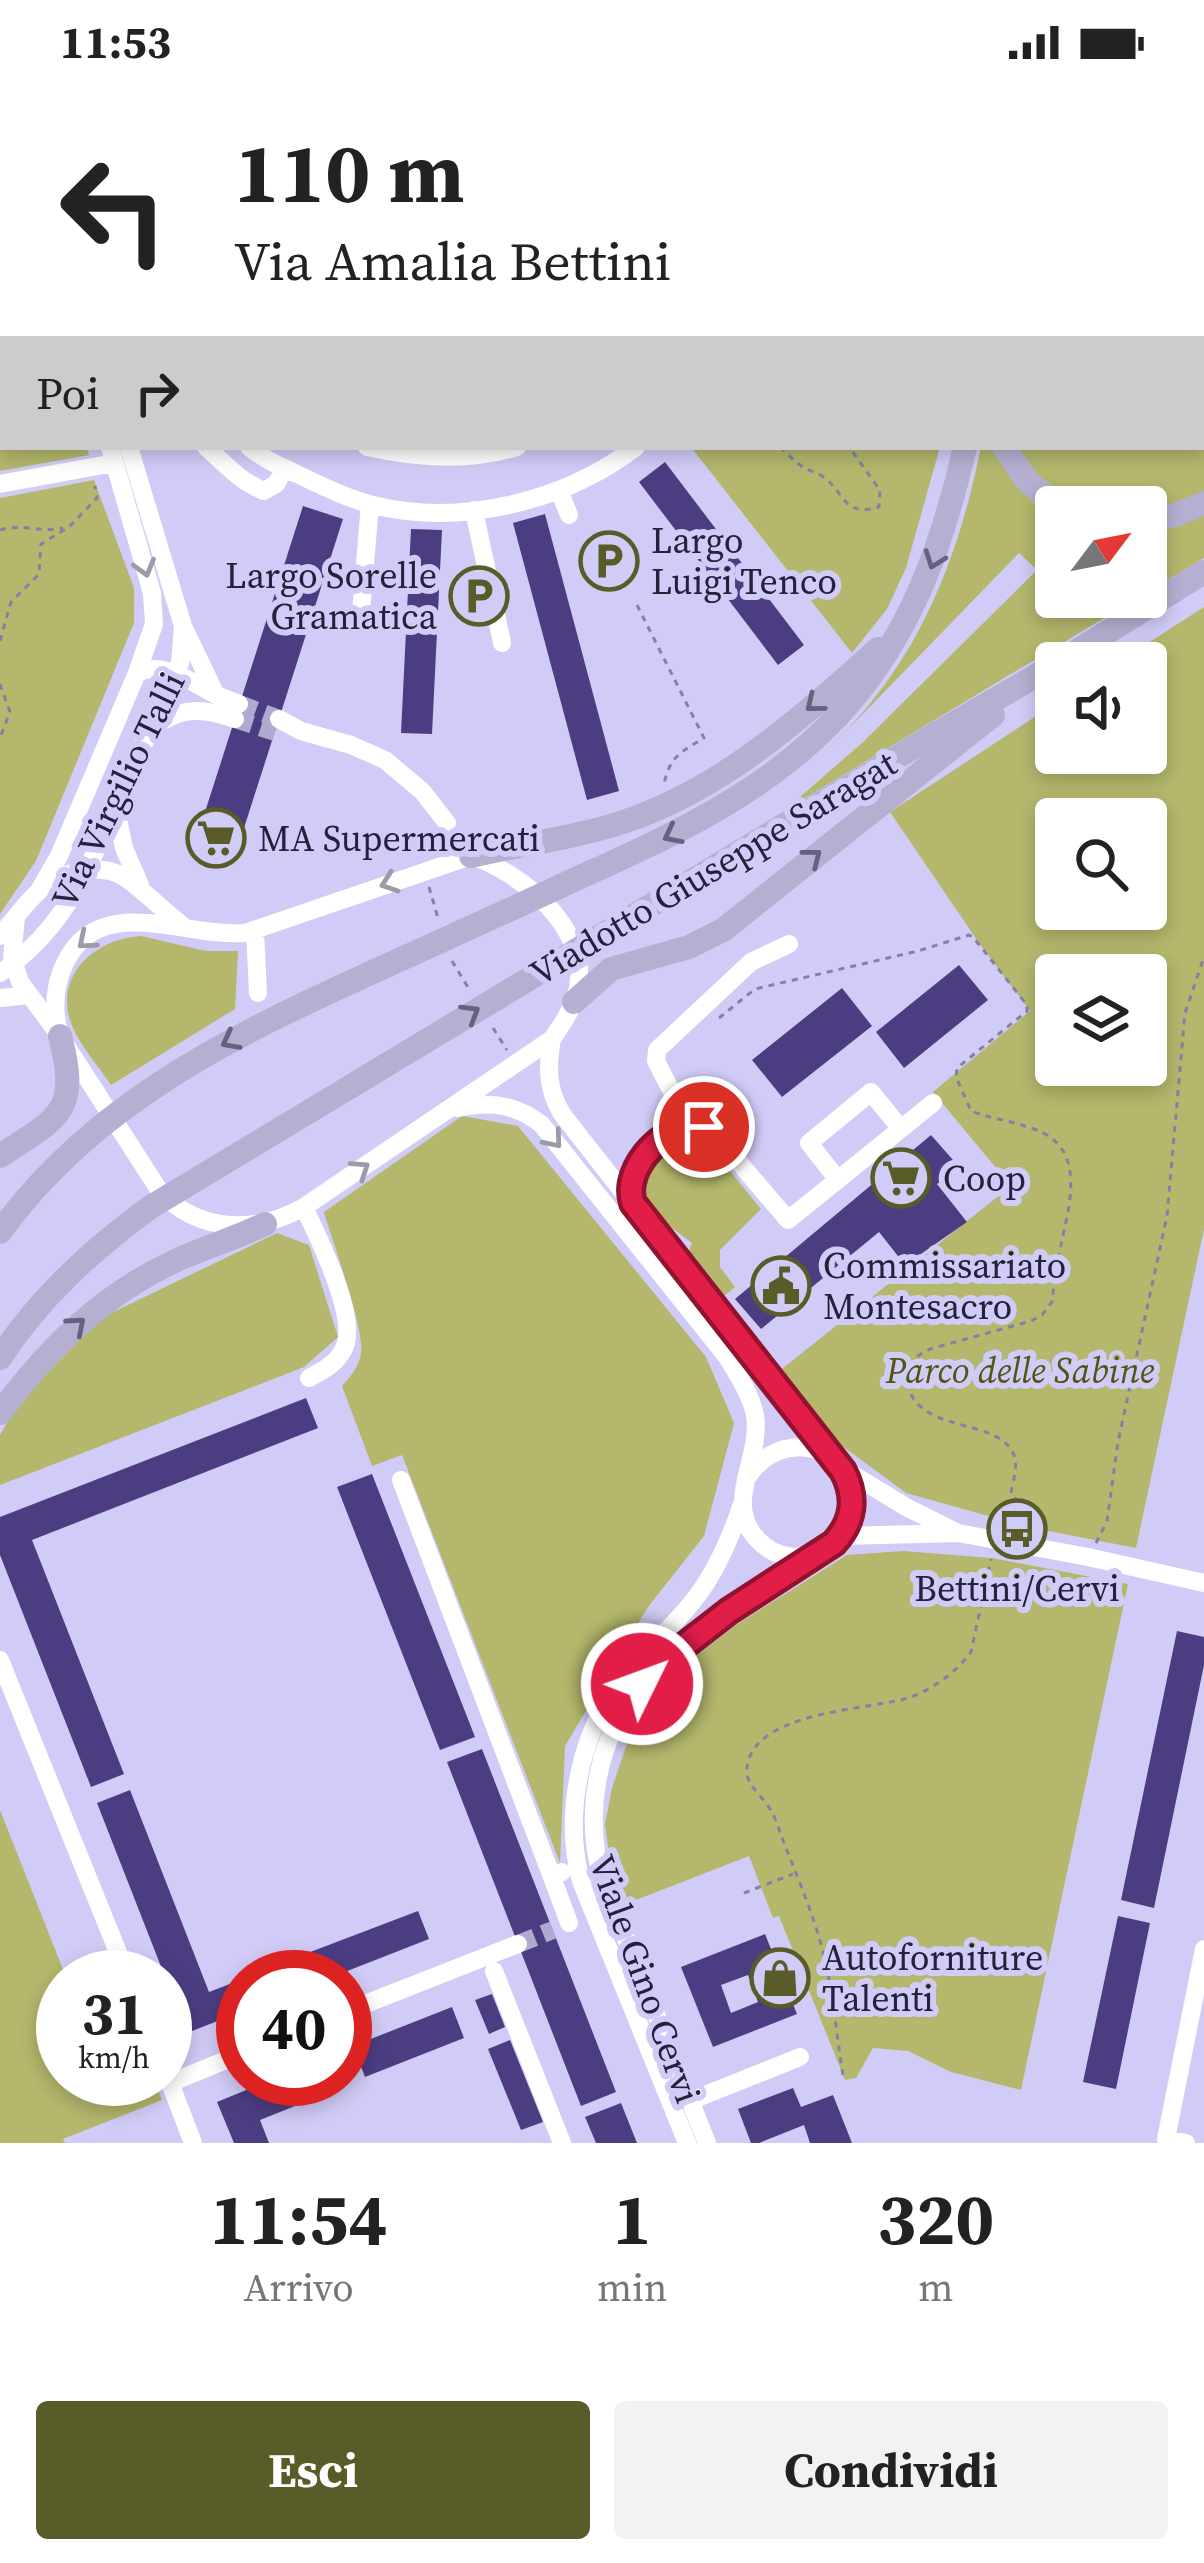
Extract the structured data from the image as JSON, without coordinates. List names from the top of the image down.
{
  "streets": {
    "main road": ["Viadotto Giuseppe Saragat"],
    "street": ["Via Virgilio Talli", "Viale Gino Cervi"]
  },
  "parks": ["Parco delle Sabine"],
  "places": {
    "parking": ["Largo Luigi Tenco", "Largo Sorelle Gramatica"],
    "supermarket": ["MA Supermercati", "Coop"],
    "public building": ["Commissariato Montesacro"],
    "bus stop": ["Bettini/Cervi"],
    "shop": ["Autoforniture Talenti"]
  },
  "north": "top right",
  "page": {
    "status": "11:53",
    "turn": ["110 m", "Via Amalia Bettini"],
    "then": "Poi",
    "speed": "31 km/h",
    "limit": "40",
    "eta": [
      "11:54",
      "Arrivo",
      "1",
      "min",
      "320",
      "m"
    ],
    "buttons": ["Esci", "Condividi"]
  }
}
